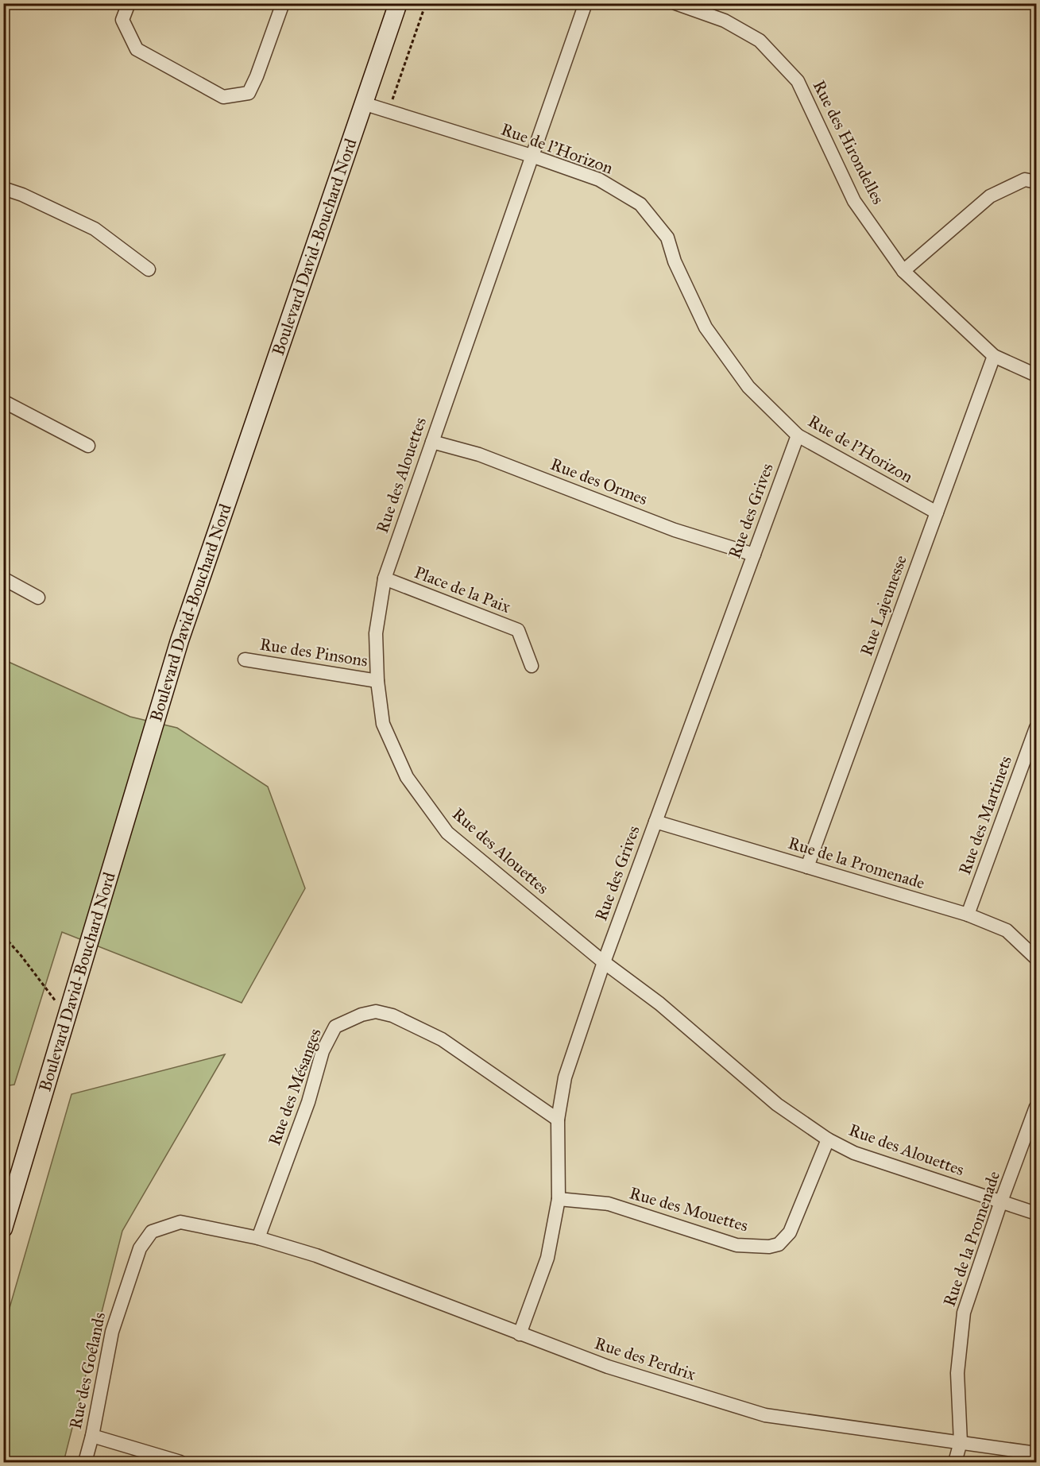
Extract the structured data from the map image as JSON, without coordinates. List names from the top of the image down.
{
  "streets": {
    "street": [
      "Rue des Hirondelles",
      "Rue de l'Horizon",
      "Boulevard David-Bouchard Nord",
      "Rue des Alouettes",
      "Rue des Ormes",
      "Rue des Grives",
      "Place de la Paix",
      "Rue Lajeunesse",
      "Rue des Pinsons",
      "Rue des Martinets",
      "Rue de la Promenade",
      "Rue des Mésanges",
      "Rue des Mouettes",
      "Rue des Perdrix",
      "Rue des Goélands"
    ]
  },
  "crossings": [
    ["Rue des Hirondelles", "Rue Lajeunesse"],
    ["Rue de l'Horizon", "Boulevard David-Bouchard Nord"],
    ["Rue de l'Horizon", "Rue des Alouettes"],
    ["Rue de l'Horizon", "Rue des Grives"],
    ["Rue de l'Horizon", "Rue Lajeunesse"],
    ["Rue des Alouettes", "Rue des Ormes"],
    ["Rue des Alouettes", "Rue des Grives"],
    ["Rue des Alouettes", "Place de la Paix"],
    ["Rue des Alouettes", "Rue des Pinsons"],
    ["Rue des Alouettes", "Rue de la Promenade"],
    ["Rue des Alouettes", "Rue des Mouettes"],
    ["Rue des Ormes", "Rue des Grives"],
    ["Rue des Grives", "Rue de la Promenade"],
    ["Rue des Grives", "Rue des Mésanges"],
    ["Rue des Grives", "Rue des Mouettes"],
    ["Rue des Grives", "Rue des Perdrix"],
    ["Rue Lajeunesse", "Rue de la Promenade"],
    ["Rue des Martinets", "Rue de la Promenade"],
    ["Rue de la Promenade", "Rue des Perdrix"],
    ["Rue des Mésanges", "Rue des Perdrix"],
    ["Rue des Mésanges", "Rue des Goélands"],
    ["Rue des Perdrix", "Rue des Goélands"]
  ]
}
